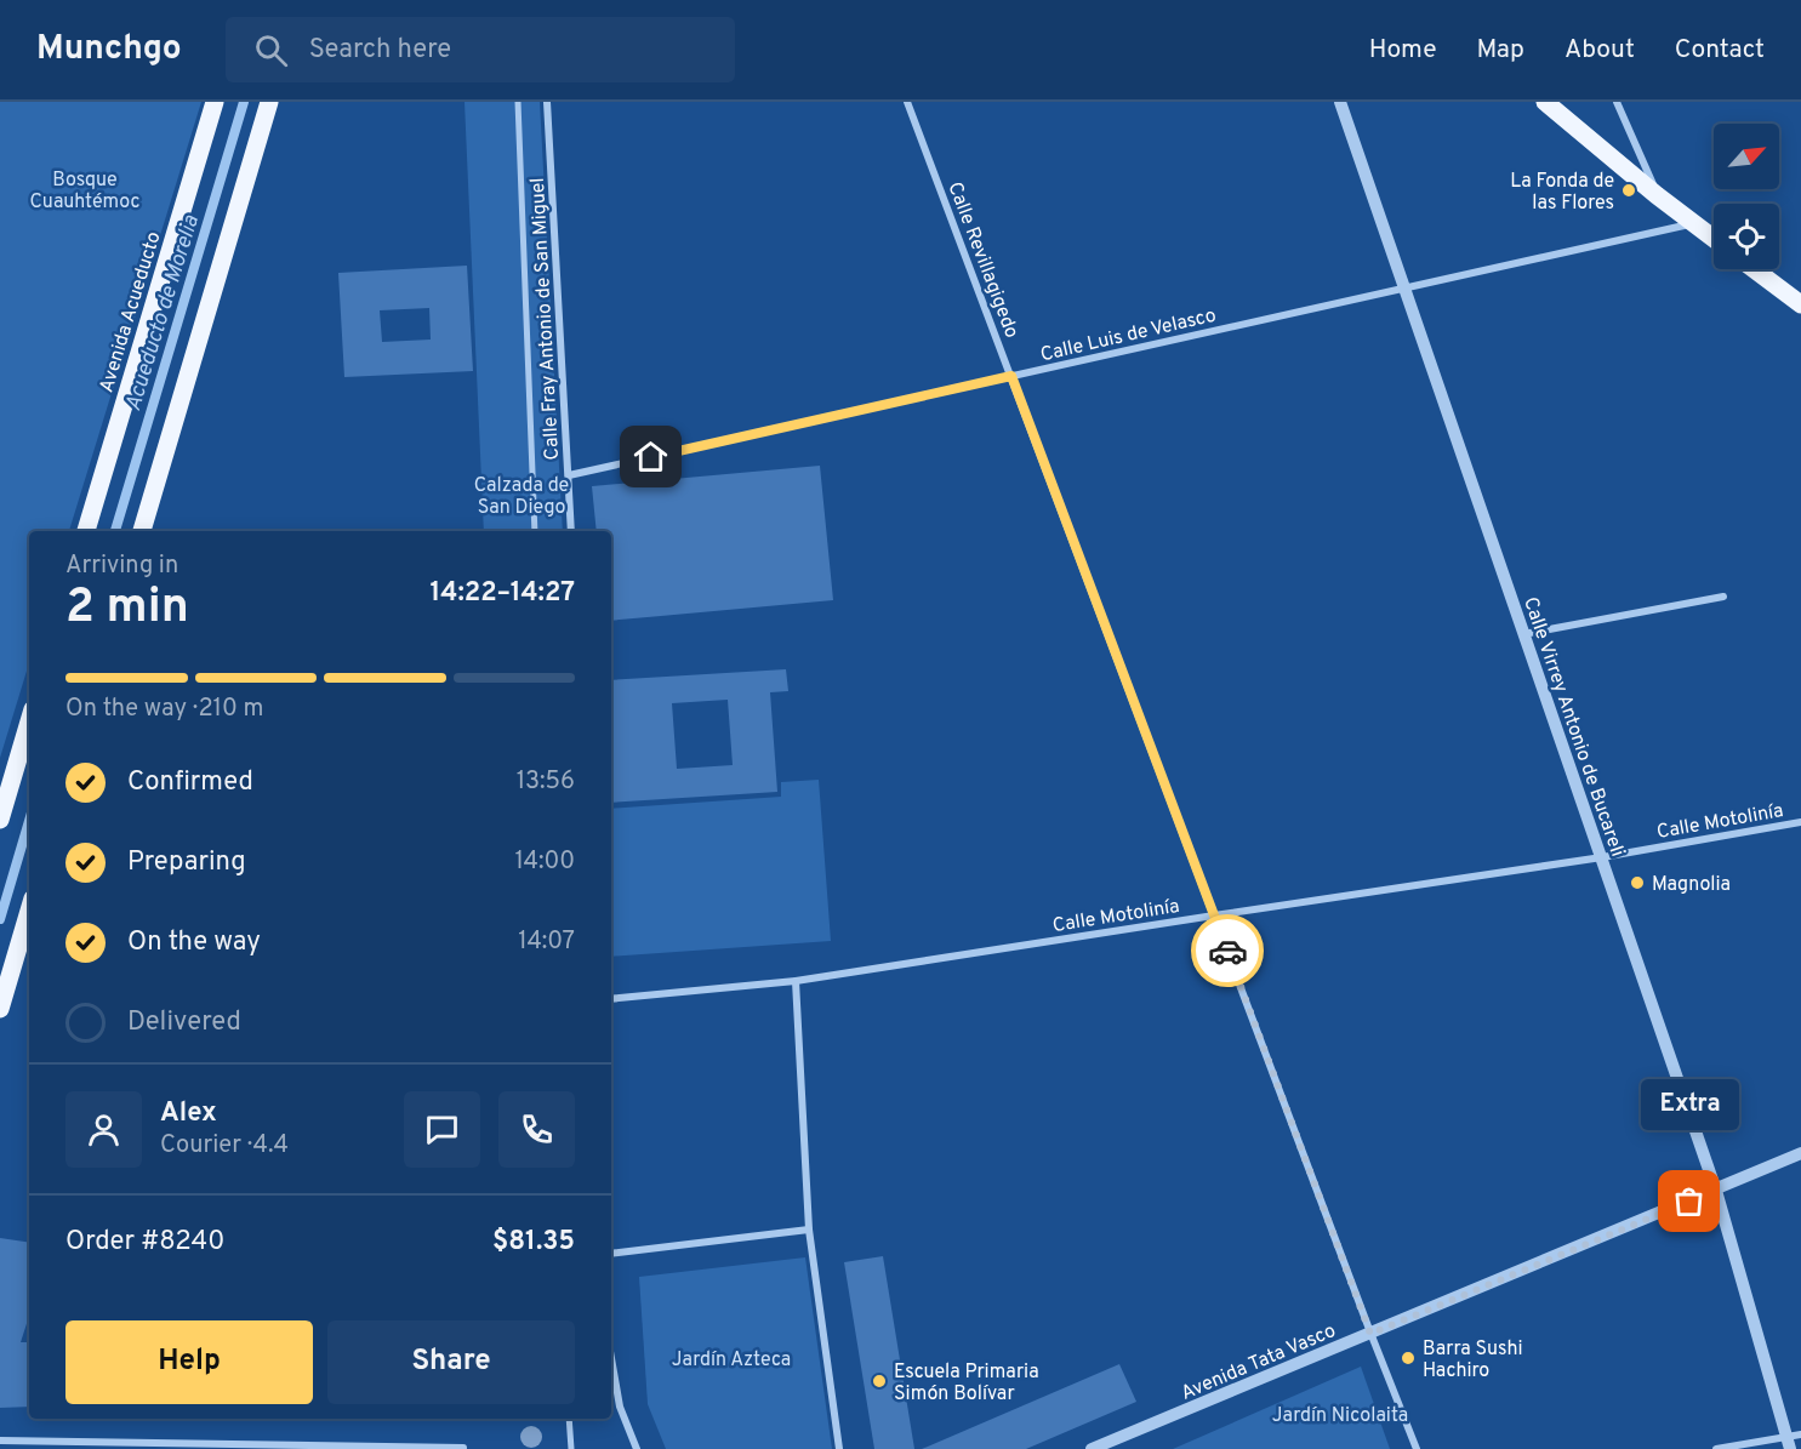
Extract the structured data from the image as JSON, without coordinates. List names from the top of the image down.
{
  "streets": {
    "main road": ["Avenida Acueducto"],
    "street": [
      "Calle Revillagigedo",
      "Calle Fray Antonio de San Miguel",
      "Calle Luis de Velasco",
      "Calle Virrey Antonio de Bucareli",
      "Calle Motolinía",
      "Avenida Tata Vasco"
    ]
  },
  "crossings": [
    ["Calle Revillagigedo", "Calle Luis de Velasco"],
    ["Calle Revillagigedo", "Calle Motolinía"],
    ["Calle Revillagigedo", "Avenida Tata Vasco"],
    ["Calle Fray Antonio de San Miguel", "Calle Luis de Velasco"],
    ["Calle Luis de Velasco", "Calle Virrey Antonio de Bucareli"],
    ["Calle Virrey Antonio de Bucareli", "Calle Motolinía"],
    ["Calle Virrey Antonio de Bucareli", "Avenida Tata Vasco"]
  ],
  "water": ["Acueducto de Morelia"],
  "parks": [
    "Bosque Cuauhtémoc",
    "Calzada de San Diego",
    "Jardín Azteca",
    "Jardín Nicolaita"
  ],
  "places": [
    "La Fonda de las Flores",
    "Magnolia",
    "Extra",
    "Barra Sushi Hachiro",
    "Escuela Primaria Simón Bolívar"
  ],
  "north": "top right",
  "page": {
    "header": "Munchgo",
    "search": "Search here",
    "nav": [
      "Home",
      "Map",
      "About",
      "Contact"
    ],
    "heading": ["2 min", "Arriving in", "14:22–14:27"],
    "panel": [
      "Alex",
      "Courier · 4.4",
      "Order #8240",
      "$81.35"
    ],
    "bar": "On the way · 210 m",
    "list": [
      ["Confirmed", "13:56"],
      ["Preparing", "14:00"],
      ["On the way", "14:07"],
      "Delivered"
    ],
    "bubble": "Extra",
    "buttons": ["Help", "Share"]
  }
}
